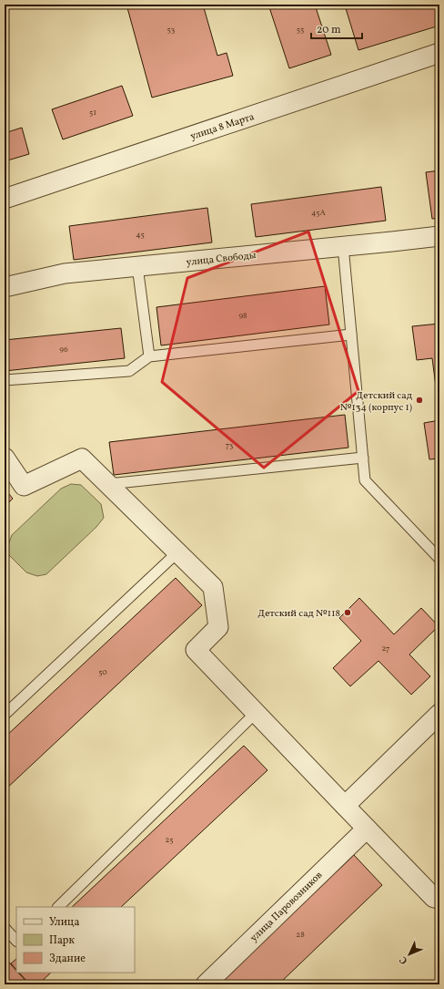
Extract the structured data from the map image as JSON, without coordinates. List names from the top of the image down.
{
  "streets": {
    "street": ["улица 8 Марта", "улица Свободы", "улица Паровозников"]
  },
  "places": ["Детский сад №134 (корпус 1)", "Детский сад №118"],
  "house_numbers": [
    "53",
    "55",
    "51",
    "45А",
    "45",
    "98",
    "96",
    "73",
    "27",
    "50",
    "25",
    "28"
  ],
  "legend": ["Улица", "Парк", "Здание"],
  "scale_bar": "20 m",
  "north": "bottom left"
}
